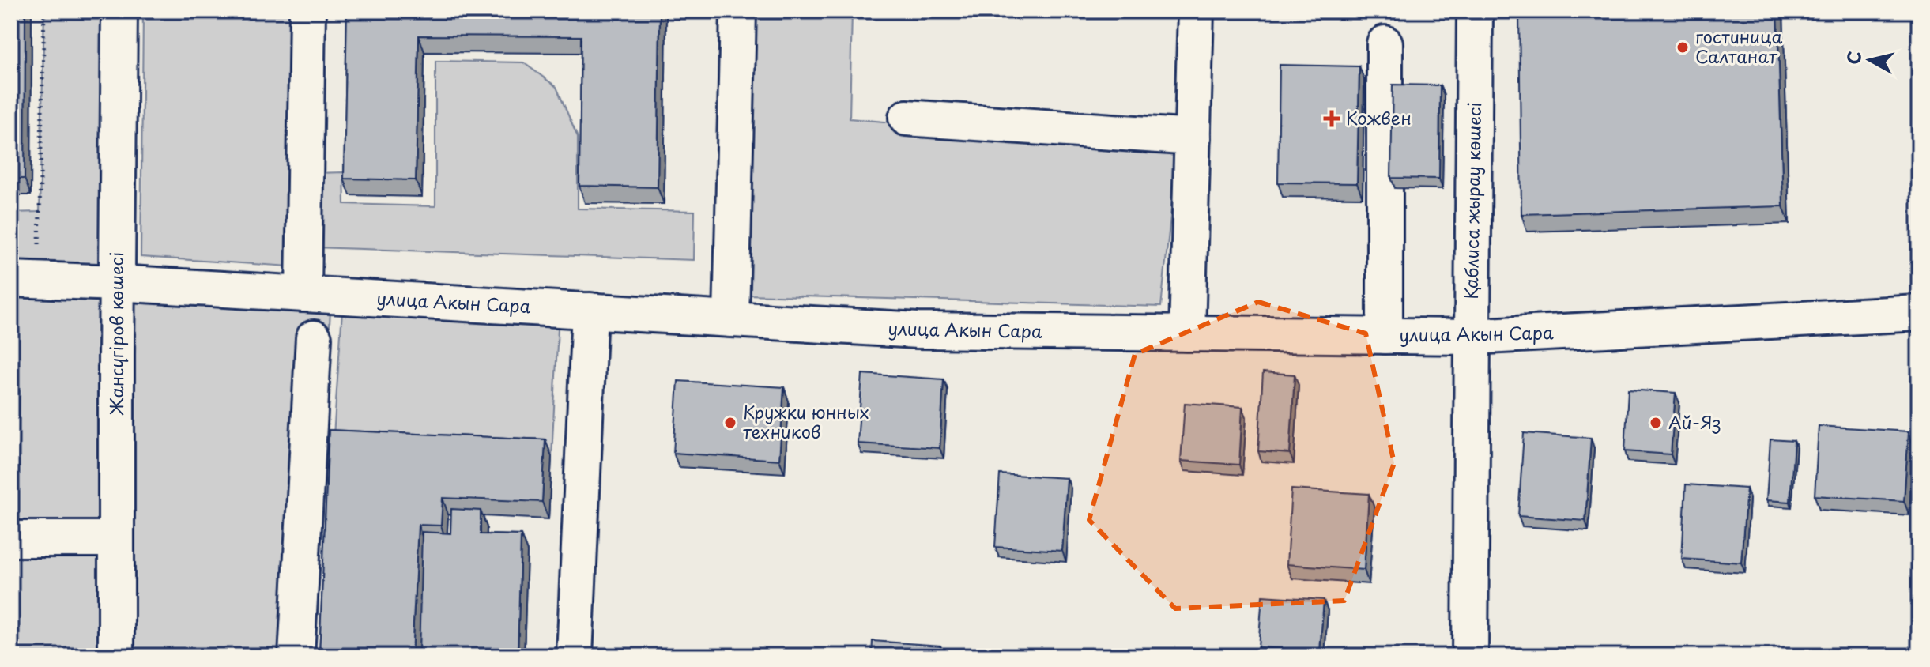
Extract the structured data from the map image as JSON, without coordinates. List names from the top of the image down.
{
  "streets": {
    "street": ["Қаблиса жырау көшесі", "улица Акын Сара", "Жансүгіров көшесі"]
  },
  "crossings": [
    ["Қаблиса жырау көшесі", "улица Акын Сара"],
    ["улица Акын Сара", "Жансүгіров көшесі"]
  ],
  "places": {
    "other": ["гостиница Салтанат", "Кружки юнных техников", "Ай-Яз"],
    "health": ["Кожвен"]
  },
  "north": "left"
}
